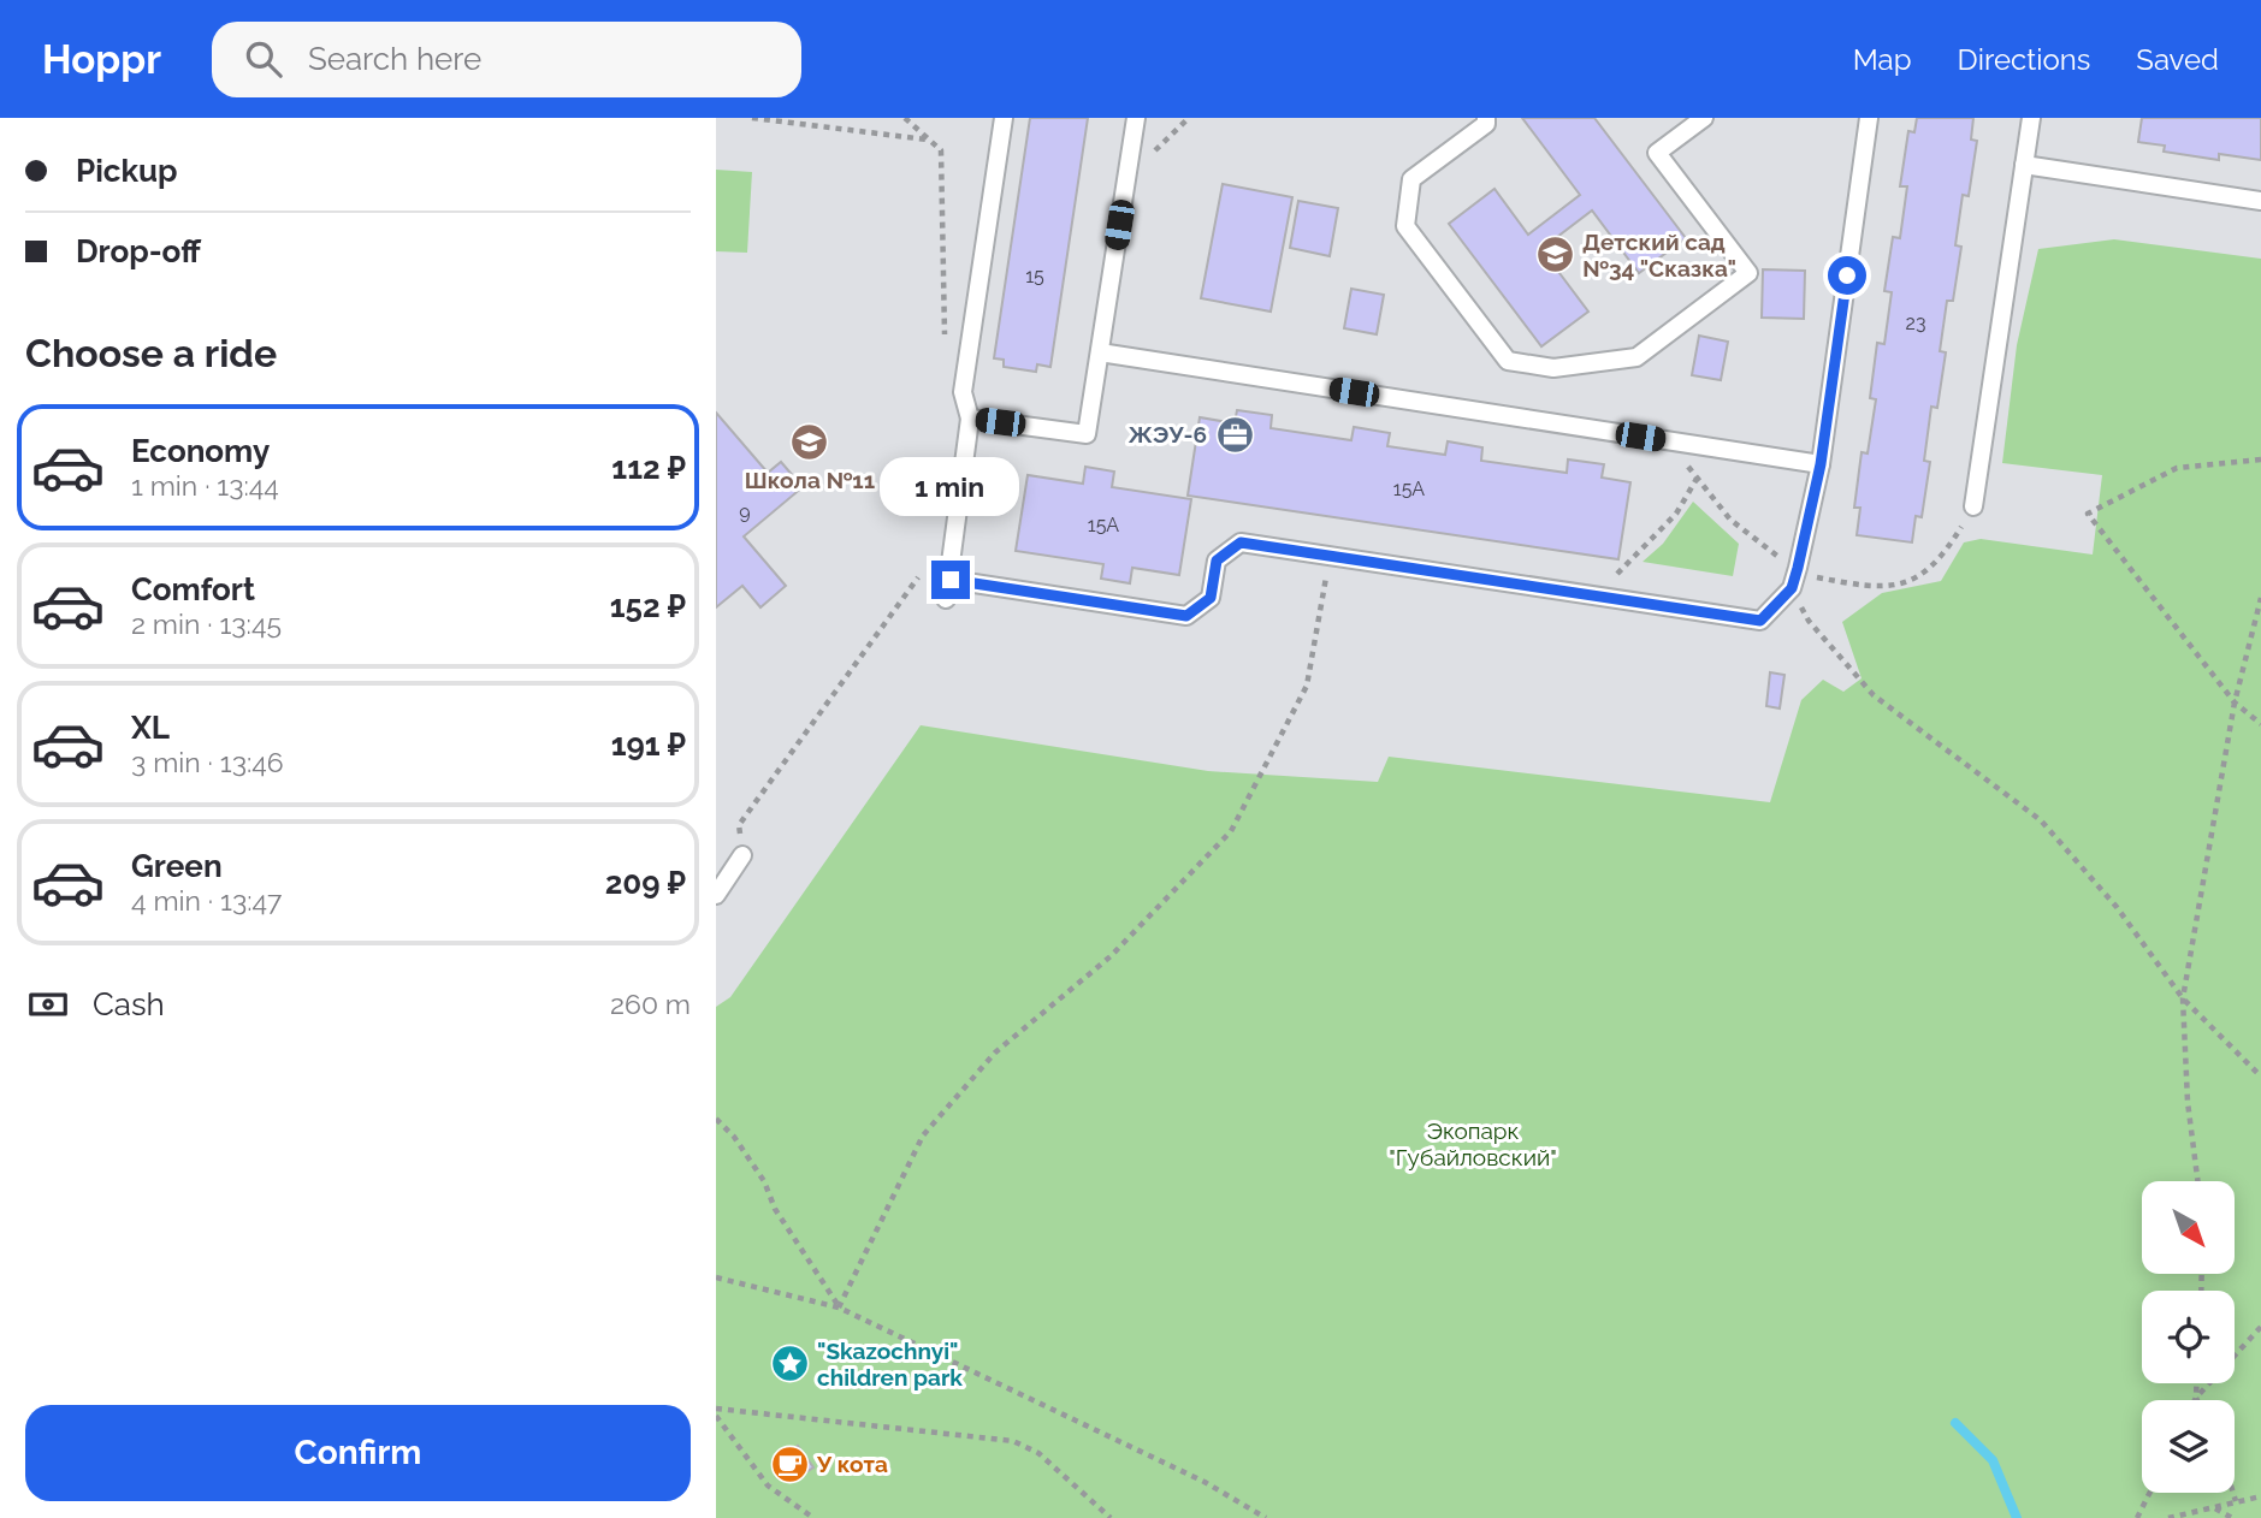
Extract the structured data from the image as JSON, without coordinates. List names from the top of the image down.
{
  "parks": ["Экопарк \"Губайловский\""],
  "places": {
    "school or university": ["Детский сад №34 \"Сказка\"", "Школа №11"],
    "office": ["ЖЭУ-6"],
    "place": ["\"Skazochnyi\" children park"],
    "cafe": ["У кота"]
  },
  "house_numbers": [
    "15",
    "23",
    "15А",
    "9",
    "15А"
  ],
  "north": "bottom right",
  "page": {
    "header": "Hoppr",
    "search": "Search here",
    "nav": ["Map", "Directions", "Saved"],
    "banner": ["Pickup", "Drop-off"],
    "heading": "Choose a ride",
    "list": [
      {
        "name": "Economy",
        "note": "1 min · 13:44",
        "value": "112 ₽"
      },
      {
        "name": "Comfort",
        "note": "2 min · 13:45",
        "value": "152 ₽"
      },
      {
        "name": "XL",
        "note": "3 min · 13:46",
        "value": "191 ₽"
      },
      {
        "name": "Green",
        "note": "4 min · 13:47",
        "value": "209 ₽"
      }
    ],
    "bubble": "1 min",
    "pay": ["Cash", "260 m"],
    "buttons": "Confirm"
  }
}
